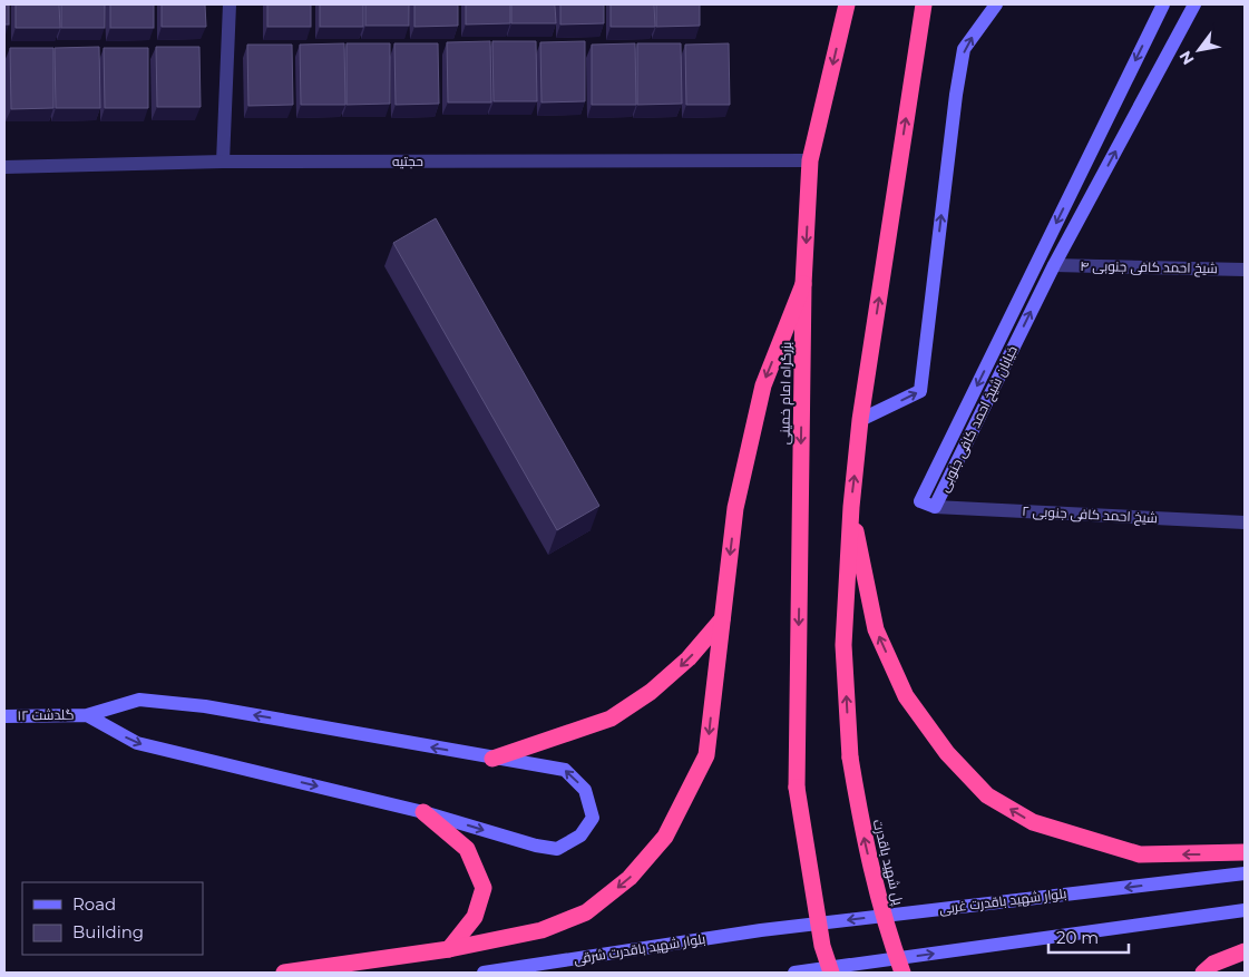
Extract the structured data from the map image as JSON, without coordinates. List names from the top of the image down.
{
  "streets": {
    "highway": ["بزرگراه امام خمینی", "پل شهید باقدرت"],
    "street": [
      "حجتیه",
      "شیخ احمد کافی جنوبی ۴",
      "خیابان شیخ احمد کافی جنوبی",
      "شیخ احمد کافی جنوبی ۲",
      "گلدشت ۱۲",
      "بلوار شهید باقدرت غربی",
      "بلوار شهید باقدرت شرقی"
    ]
  },
  "crossings": [
    ["حجتیه", "بزرگراه امام خمینی"],
    ["شیخ احمد کافی جنوبی ۴", "خیابان شیخ احمد کافی جنوبی"],
    ["خیابان شیخ احمد کافی جنوبی", "شیخ احمد کافی جنوبی ۲"],
    ["بلوار شهید باقدرت غربی", "بلوار شهید باقدرت شرقی"]
  ],
  "one_way": ["پل شهید باقدرت"],
  "legend": ["Road", "Building"],
  "scale_bar": "20 m",
  "north": "bottom left"
}
